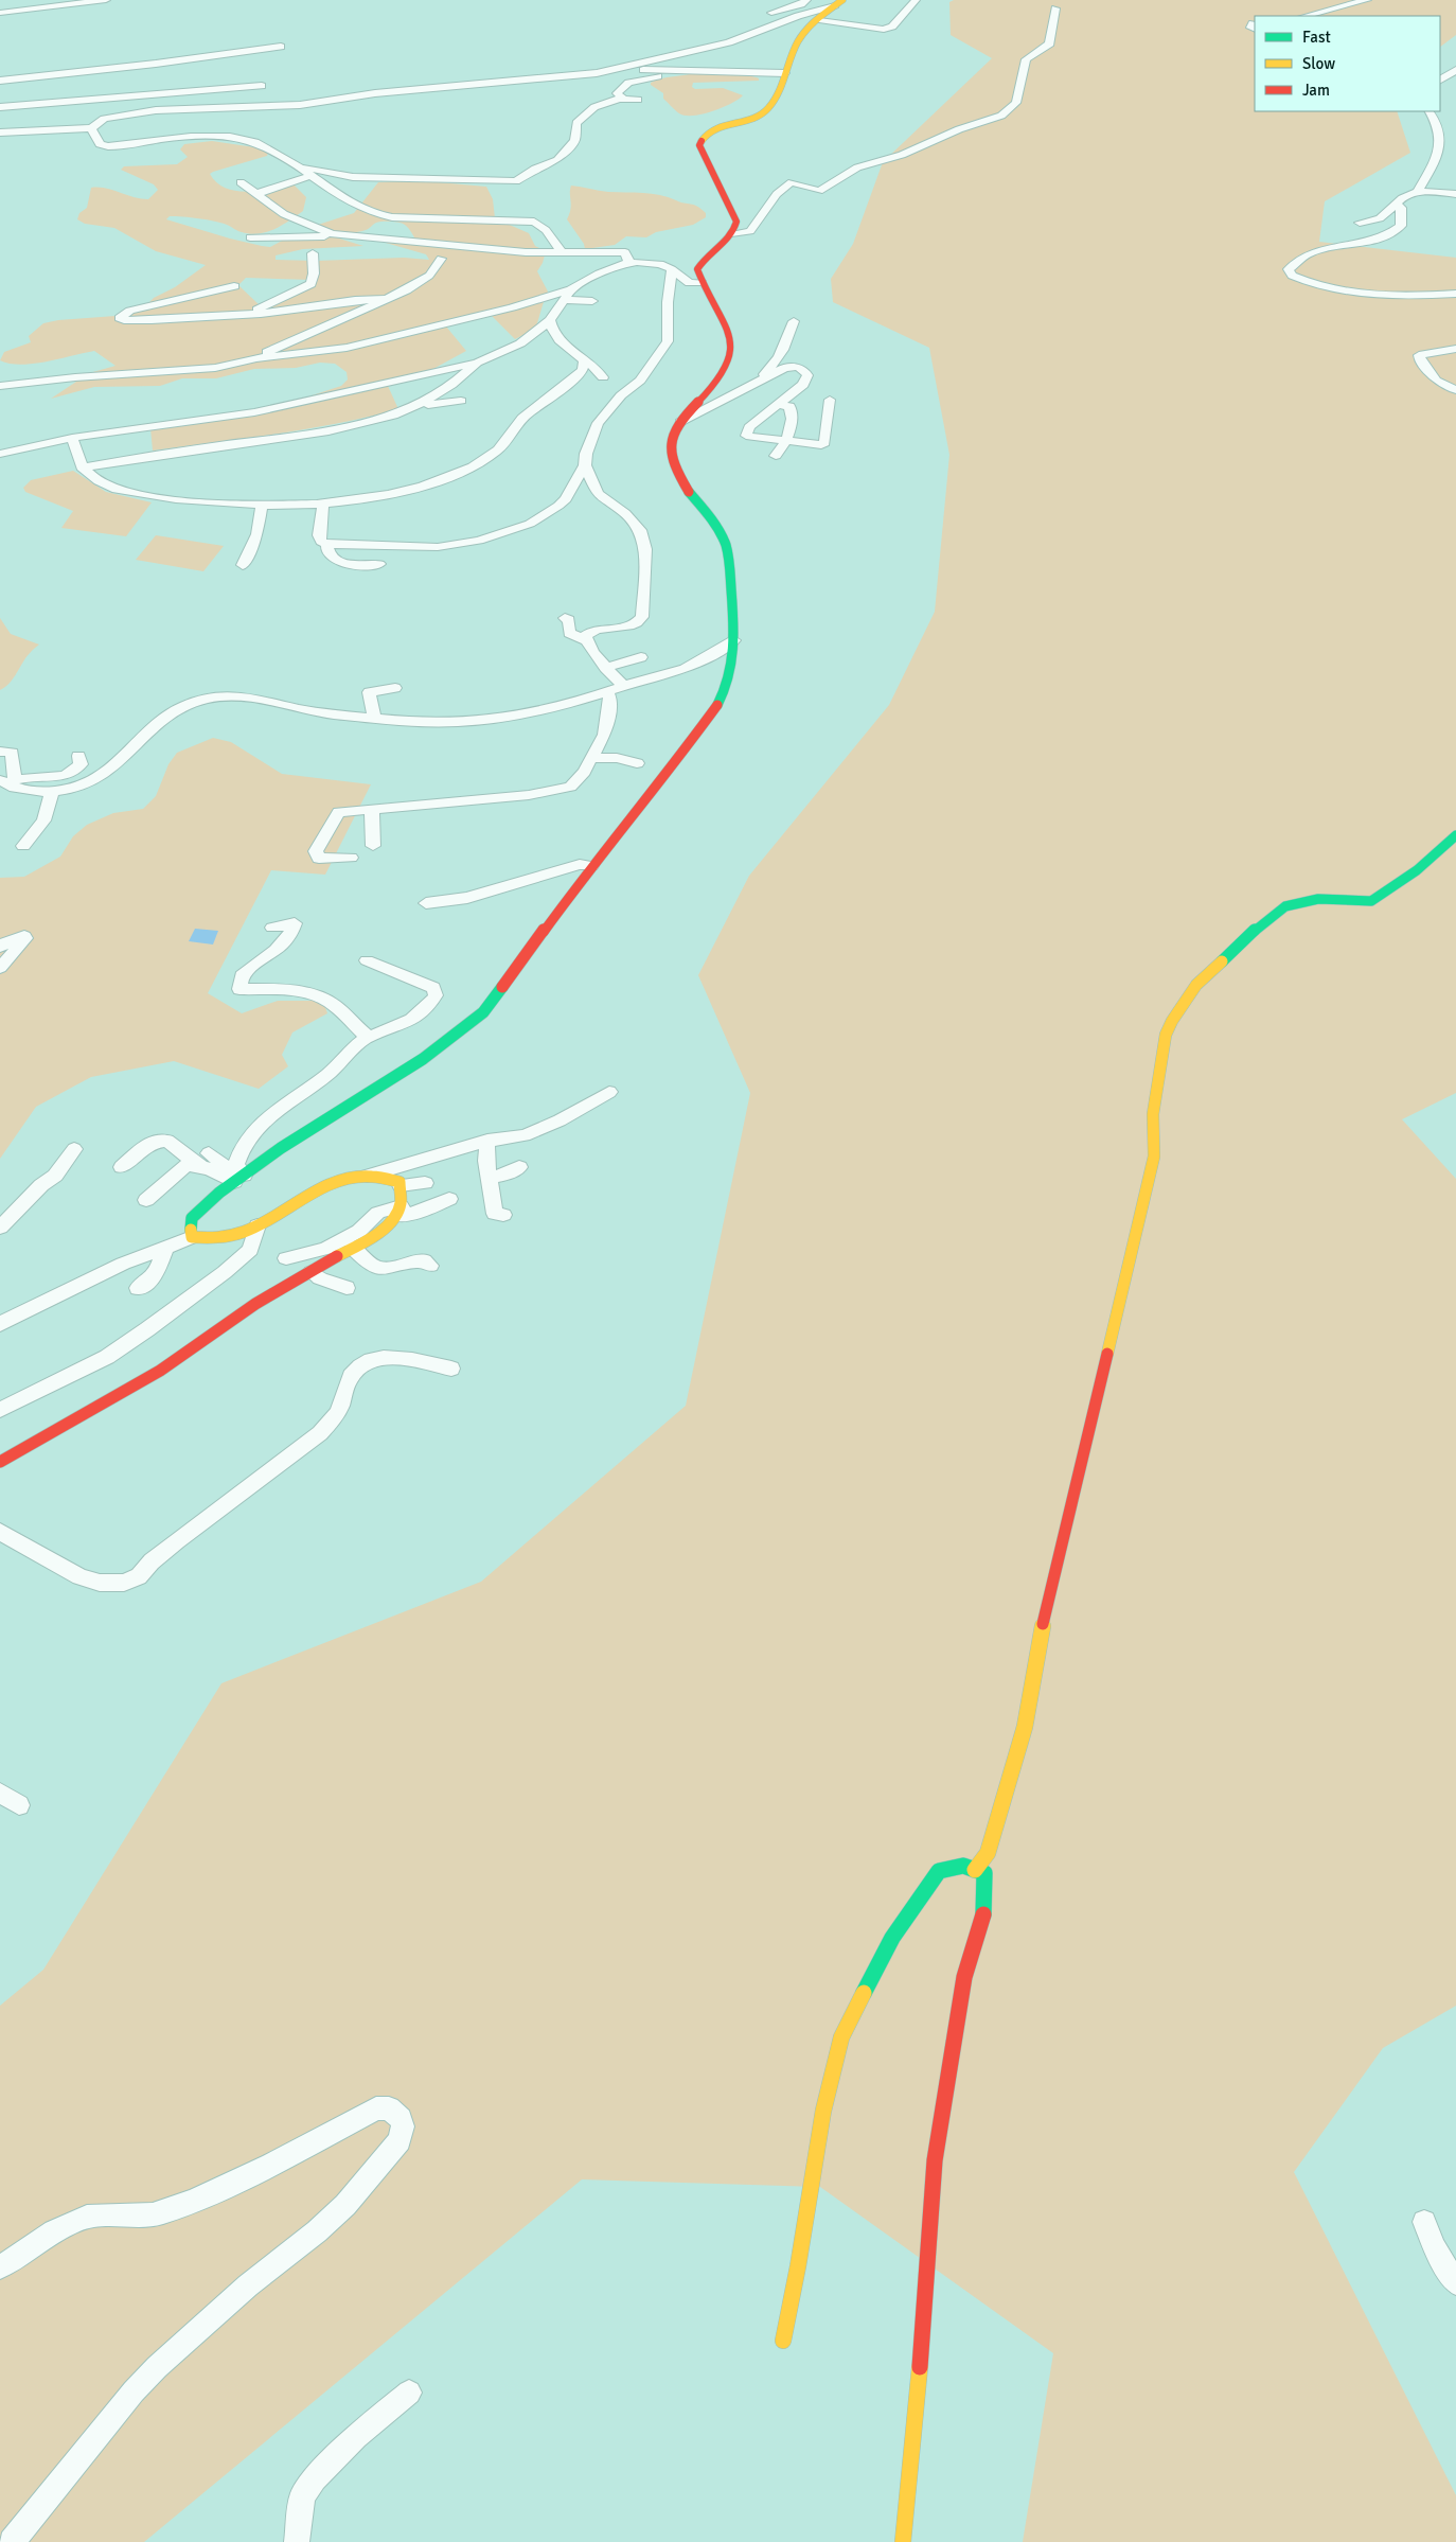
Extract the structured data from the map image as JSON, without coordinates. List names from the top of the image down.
{
  "legend": ["Fast", "Slow", "Jam"]
}
